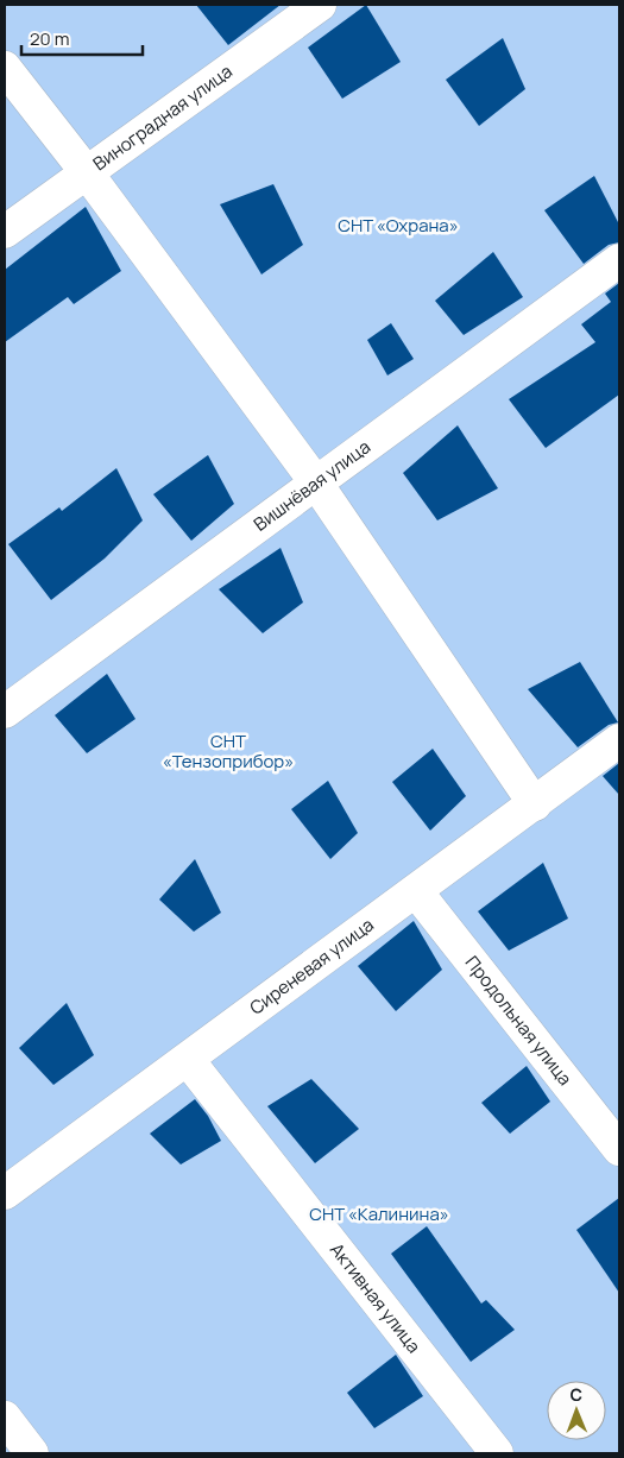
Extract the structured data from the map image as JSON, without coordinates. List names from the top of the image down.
{
  "streets": {
    "street": [
      "Виноградная улица",
      "Вишнёвая улица",
      "Сиреневая улица",
      "Продольная улица",
      "Активная улица"
    ]
  },
  "crossings": [
    ["Сиреневая улица", "Продольная улица"],
    ["Сиреневая улица", "Активная улица"]
  ],
  "parks": ["СНТ «Охрана»", "СНТ «Тензоприбор»", "СНТ «Калинина»"],
  "scale_bar": "20 m",
  "north": "top"
}
